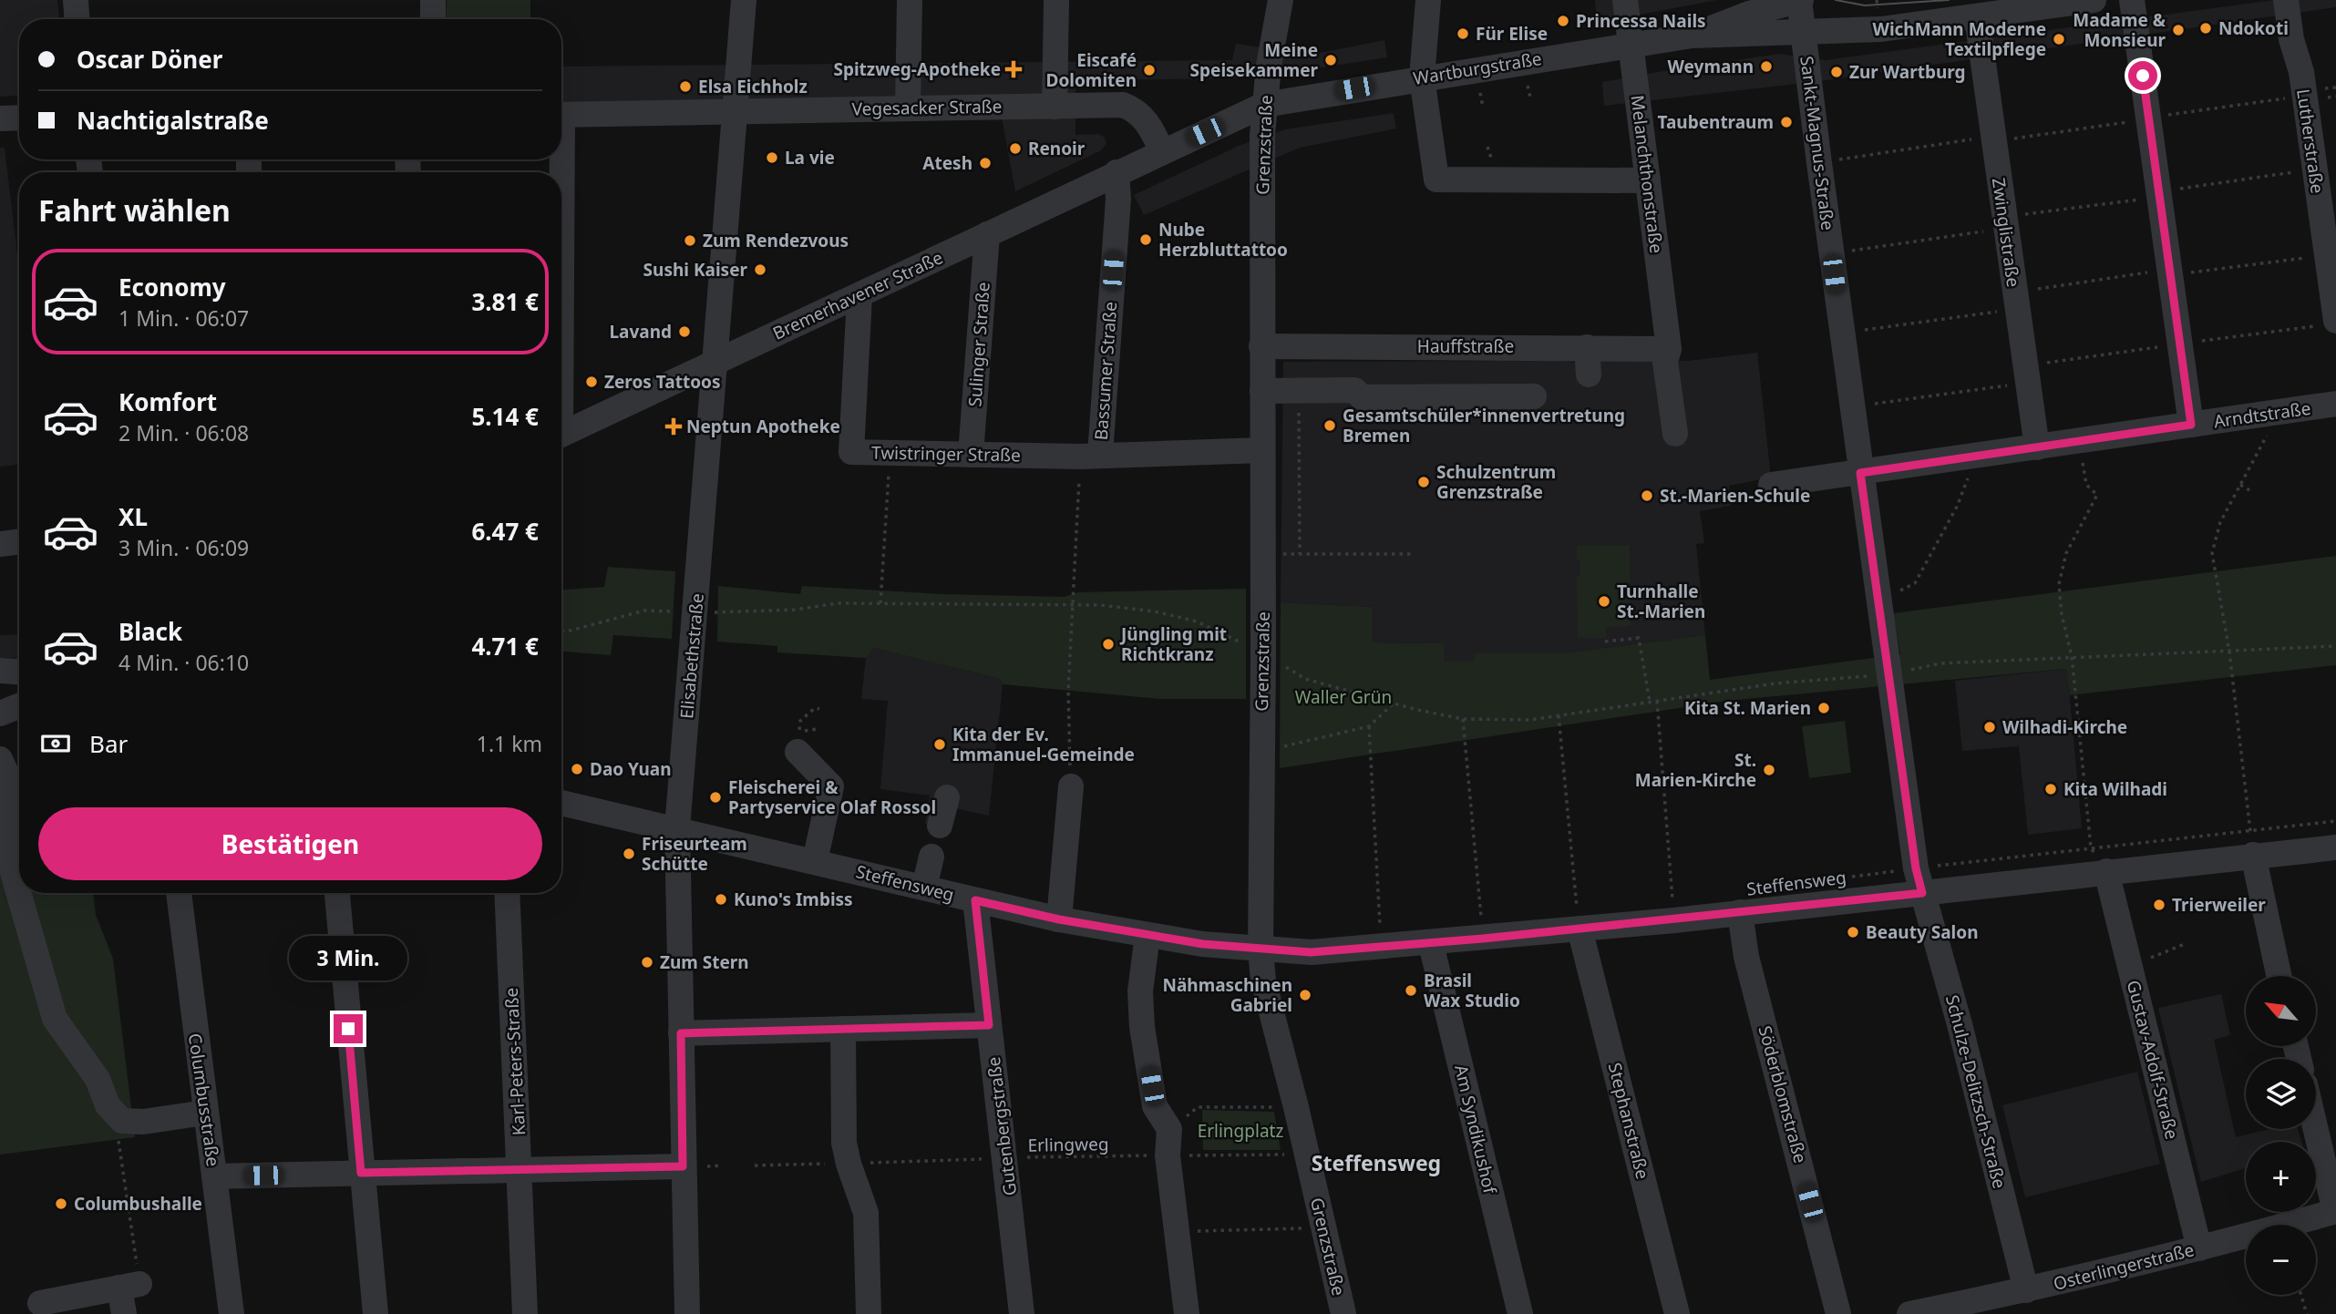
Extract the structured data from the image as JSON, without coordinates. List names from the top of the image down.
{
  "streets": {
    "street": [
      "Wartburgstraße",
      "Vegesacker Straße",
      "Lutherstraße",
      "Sankt-Magnus-Straße",
      "Grenzstraße",
      "Melanchthonstraße",
      "Zwinglistraße",
      "Bremerhavener Straße",
      "Sulinger Straße",
      "Hauffstraße",
      "Bassumer Straße",
      "Arndtstraße",
      "Twistringer Straße",
      "Elisabethstraße",
      "Steffensweg",
      "Gustav-Adolf-Straße",
      "Karl-Peters-Straße",
      "Schulze-Delitzsch-Straße",
      "Söderblomstraße",
      "Columbusstraße",
      "Stephanstraße",
      "Gutenbergstraße",
      "Am Syndikushof",
      "Osterlingerstraße"
    ],
    "path": ["Erlingweg"]
  },
  "crossings": [
    ["Wartburgstraße", "Sankt-Magnus-Straße"],
    ["Wartburgstraße", "Grenzstraße"],
    ["Wartburgstraße", "Melanchthonstraße"],
    ["Wartburgstraße", "Zwinglistraße"],
    ["Vegesacker Straße", "Bremerhavener Straße"],
    ["Vegesacker Straße", "Elisabethstraße"],
    ["Sankt-Magnus-Straße", "Arndtstraße"],
    ["Sankt-Magnus-Straße", "Steffensweg"],
    ["Sankt-Magnus-Straße", "Schulze-Delitzsch-Straße"],
    ["Grenzstraße", "Hauffstraße"],
    ["Grenzstraße", "Twistringer Straße"],
    ["Grenzstraße", "Steffensweg"],
    ["Grenzstraße", "Erlingweg"],
    ["Melanchthonstraße", "Hauffstraße"],
    ["Zwinglistraße", "Arndtstraße"],
    ["Bremerhavener Straße", "Sulinger Straße"],
    ["Bremerhavener Straße", "Bassumer Straße"],
    ["Bremerhavener Straße", "Twistringer Straße"],
    ["Bremerhavener Straße", "Elisabethstraße"],
    ["Sulinger Straße", "Twistringer Straße"],
    ["Bassumer Straße", "Twistringer Straße"],
    ["Elisabethstraße", "Steffensweg"],
    ["Steffensweg", "Gustav-Adolf-Straße"],
    ["Steffensweg", "Schulze-Delitzsch-Straße"],
    ["Steffensweg", "Söderblomstraße"],
    ["Steffensweg", "Stephanstraße"],
    ["Steffensweg", "Gutenbergstraße"],
    ["Steffensweg", "Am Syndikushof"],
    ["Gustav-Adolf-Straße", "Osterlingerstraße"],
    ["Schulze-Delitzsch-Straße", "Osterlingerstraße"],
    ["Gutenbergstraße", "Erlingweg"]
  ],
  "districts": ["Steffensweg"],
  "parks": ["Waller Grün", "Erlingplatz"],
  "places": {
    "other": [
      "Princessa Nails",
      "Ndokoti",
      "Madame & Monsieur",
      "Für Elise",
      "WichMann Moderne Textilpflege",
      "Meine Speisekammer",
      "Weymann",
      "Eiscafé Dolomiten",
      "Zur Wartburg",
      "Elsa Eichholz",
      "Taubentraum",
      "Renoir",
      "La vie",
      "Atesh",
      "Nube Herzbluttattoo",
      "Zum Rendezvous",
      "Sushi Kaiser",
      "Lavand",
      "Zeros Tattoos",
      "Gesamtschüler*innenvertretung Bremen",
      "Schulzentrum Grenzstraße",
      "St.-Marien-Schule",
      "Turnhalle St.-Marien",
      "Jüngling mit Richtkranz",
      "Kita St. Marien",
      "Wilhadi-Kirche",
      "Kita der Ev. Immanuel-Gemeinde",
      "Dao Yuan",
      "St. Marien-Kirche",
      "Kita Wilhadi",
      "Fleischerei & Partyservice Olaf Rossol",
      "Friseurteam Schütte",
      "Kuno's Imbiss",
      "Trierweiler",
      "Beauty Salon",
      "Zum Stern",
      "Brasil Wax Studio",
      "Nähmaschinen Gabriel",
      "Columbushalle"
    ],
    "health": ["Spitzweg-Apotheke", "Neptun Apotheke"]
  },
  "north": "top left",
  "page": {
    "banner": ["Oscar Döner", "Nachtigalstraße"],
    "heading": "Fahrt wählen",
    "list": [
      {
        "name": "Economy",
        "note": "1 Min. · 06:07",
        "value": "3.81 €"
      },
      {
        "name": "Komfort",
        "note": "2 Min. · 06:08",
        "value": "5.14 €"
      },
      {
        "name": "XL",
        "note": "3 Min. · 06:09",
        "value": "6.47 €"
      },
      {
        "name": "Black",
        "note": "4 Min. · 06:10",
        "value": "4.71 €"
      }
    ],
    "pay": ["Bar", "1.1 km"],
    "buttons": "Bestätigen",
    "bubble": "3 Min.",
    "map_buttons": ["+", "−"]
  }
}
